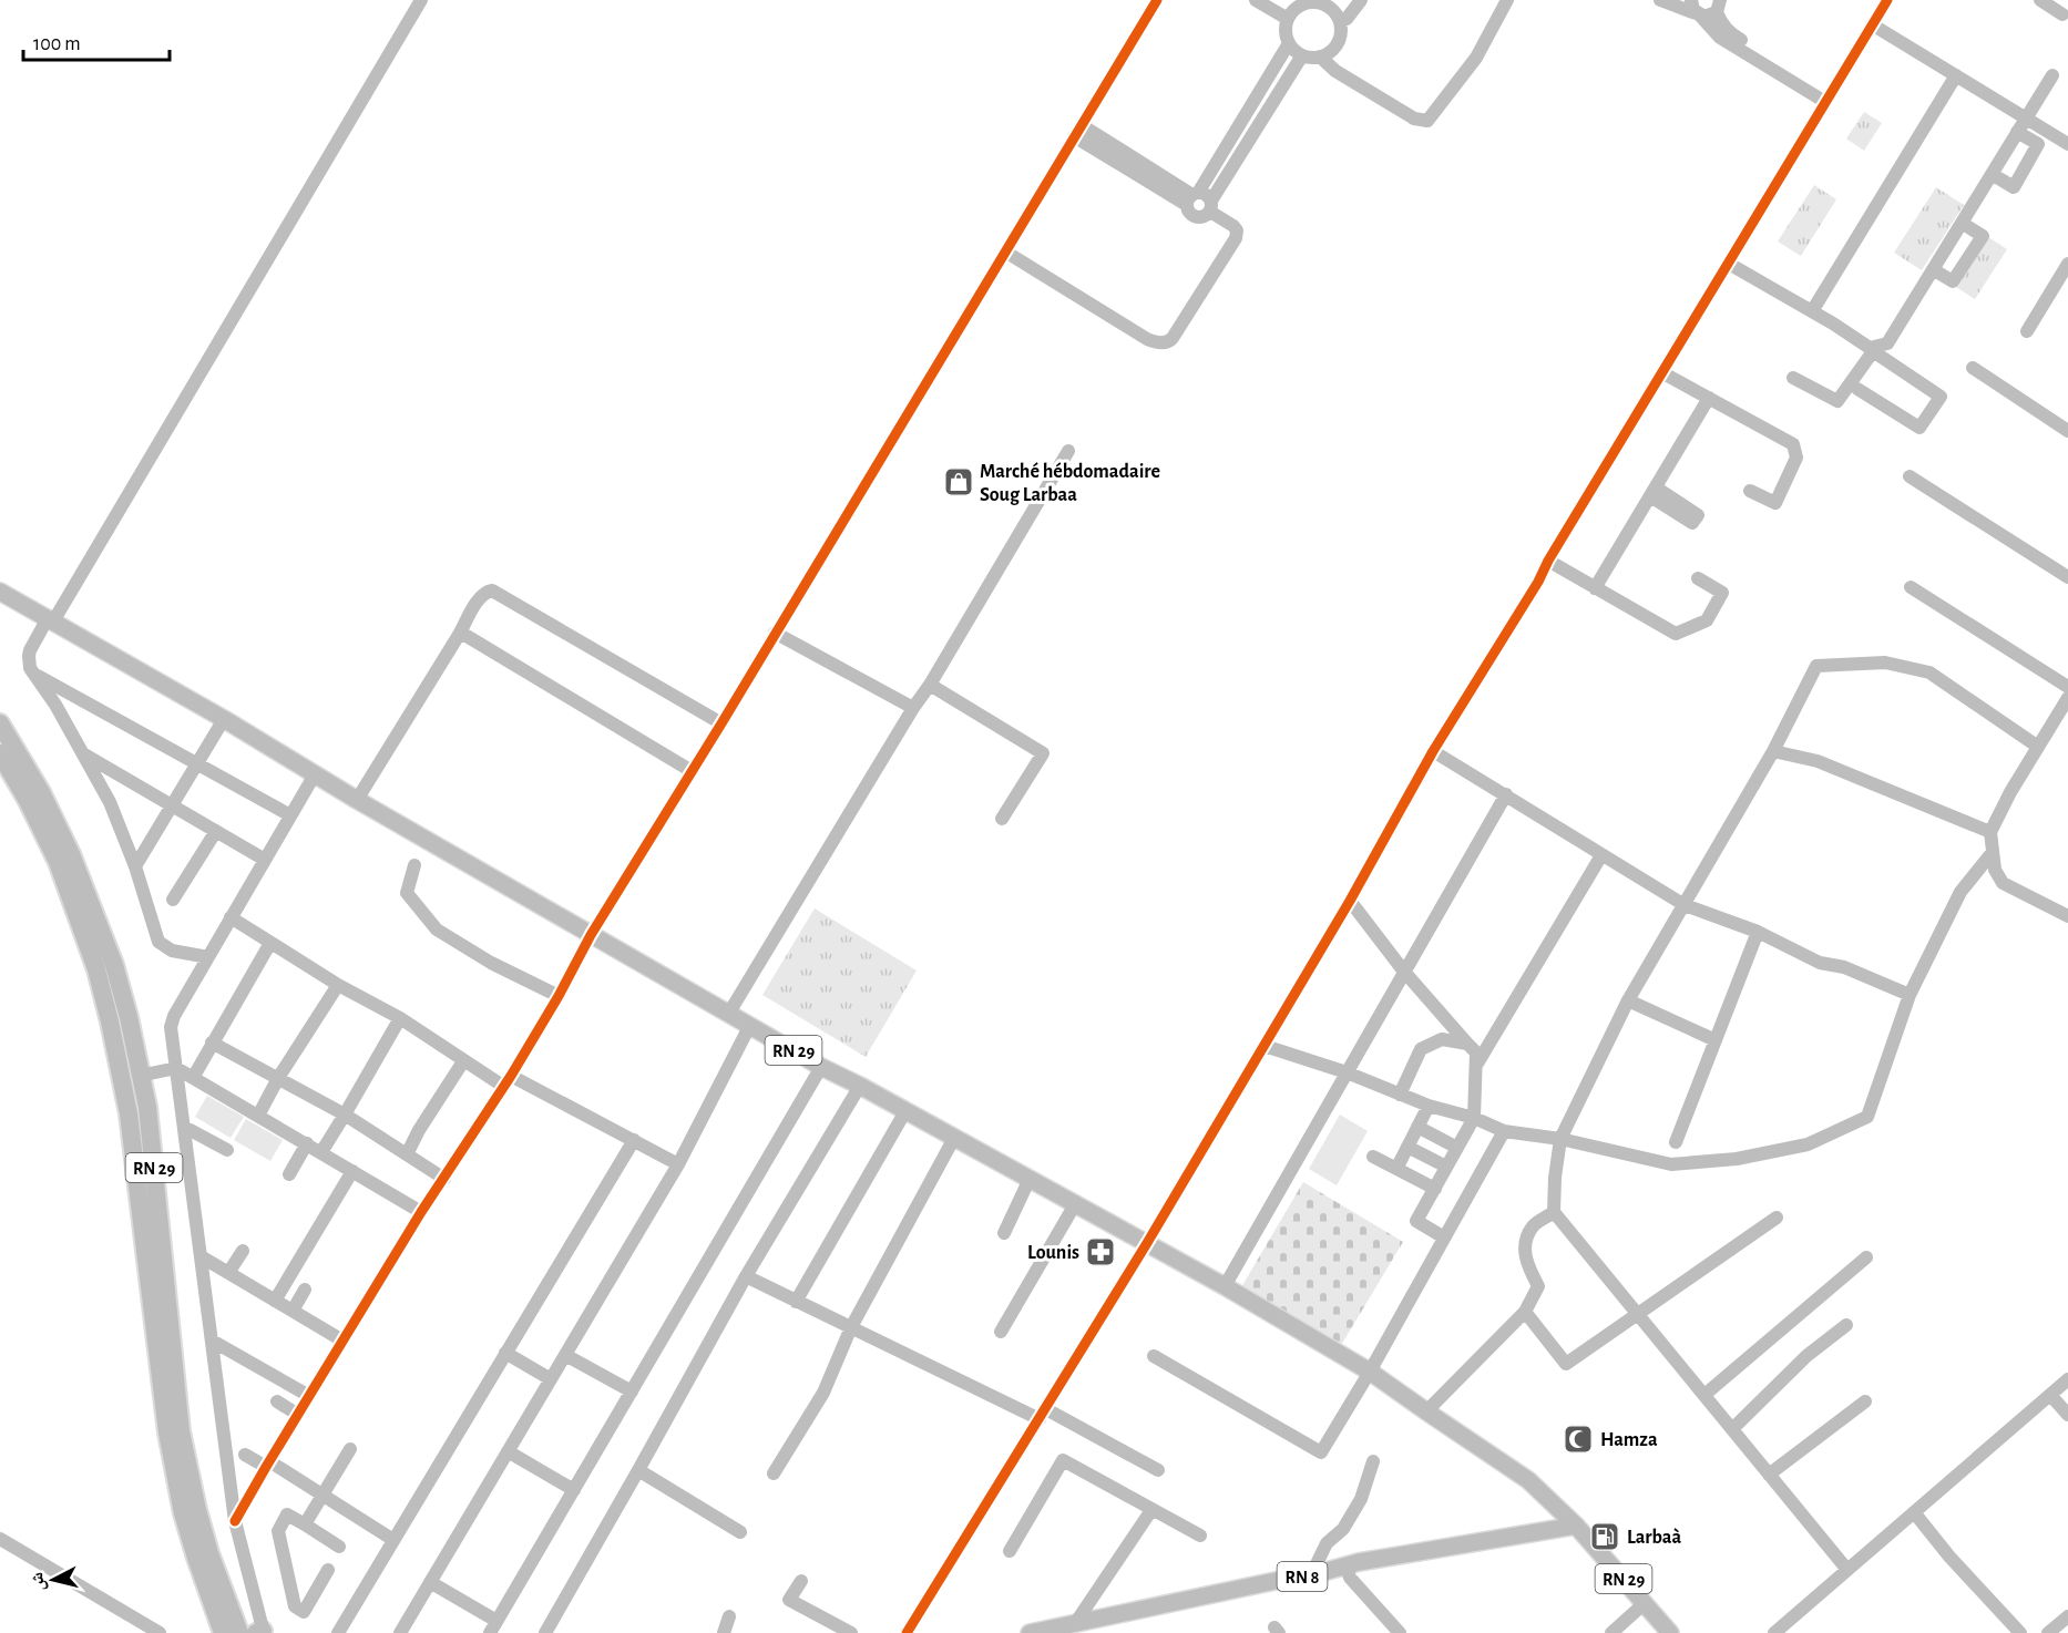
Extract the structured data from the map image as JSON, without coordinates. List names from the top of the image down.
{
  "streets": {
    "highway": ["RN 29"],
    "main road": ["RN 8"]
  },
  "crossings": [
    ["RN 29", "RN 8"]
  ],
  "places": {
    "shop": ["Marché hébdomadaire Soug Larbaa"],
    "pharmacy": ["Lounis"],
    "mosque": ["Hamza"],
    "fuel station": ["Larbaà"]
  },
  "scale_bar": "100 m",
  "north": "left"
}
